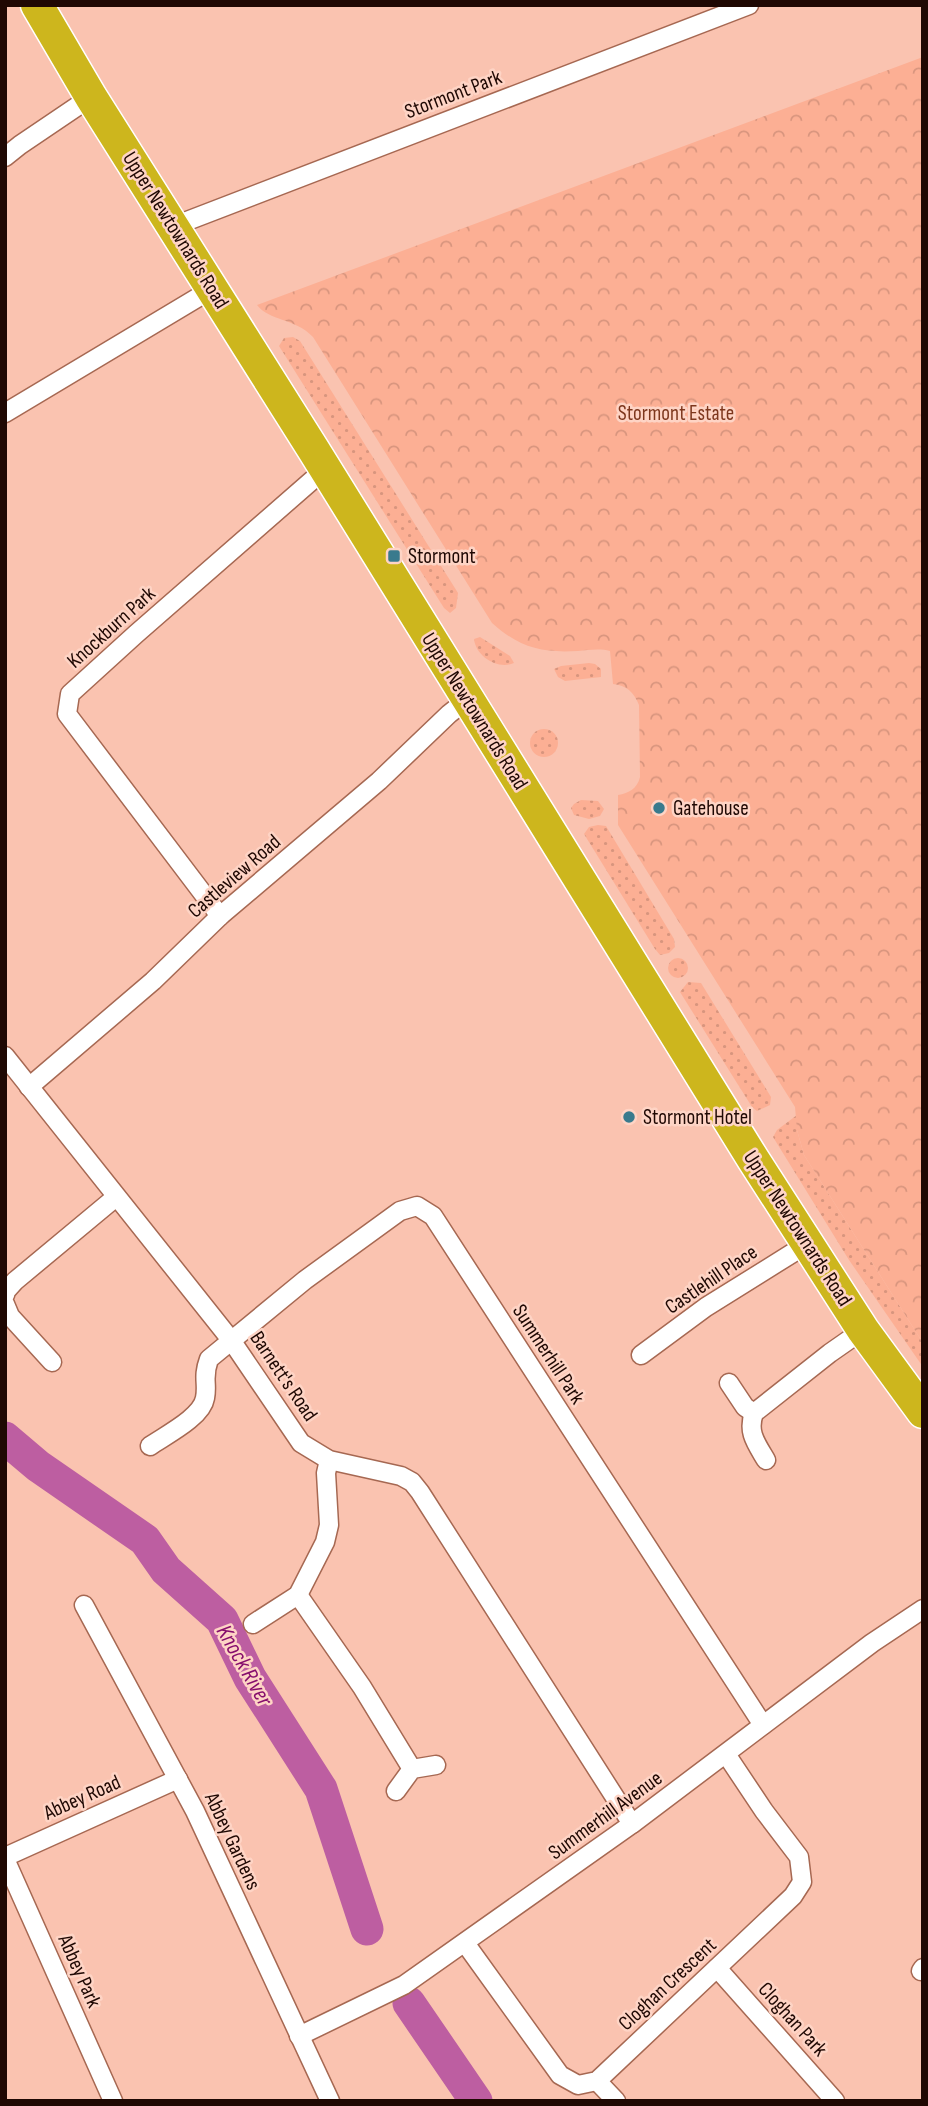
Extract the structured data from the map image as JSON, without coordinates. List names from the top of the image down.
{
  "streets": {
    "highway": ["Upper Newtownards Road"],
    "street": [
      "Stormont Park",
      "Knockburn Park",
      "Castleview Road",
      "Castlehill Place",
      "Summerhill Park",
      "Barnett's Road",
      "Abbey Road",
      "Summerhill Avenue",
      "Abbey Gardens",
      "Abbey Park",
      "Cloghan Crescent",
      "Cloghan Park"
    ]
  },
  "crossings": [
    ["Stormont Park", "Upper Newtownards Road"],
    ["Upper Newtownards Road", "Knockburn Park"],
    ["Upper Newtownards Road", "Castleview Road"],
    ["Upper Newtownards Road", "Castlehill Place"],
    ["Knockburn Park", "Castleview Road"],
    ["Castleview Road", "Barnett's Road"],
    ["Summerhill Park", "Barnett's Road"],
    ["Summerhill Park", "Summerhill Avenue"],
    ["Barnett's Road", "Summerhill Avenue"],
    ["Abbey Road", "Abbey Gardens"],
    ["Abbey Road", "Abbey Park"],
    ["Summerhill Avenue", "Abbey Gardens"],
    ["Summerhill Avenue", "Cloghan Crescent"],
    ["Cloghan Crescent", "Cloghan Park"]
  ],
  "water": ["Knock River"],
  "parks": ["Stormont Estate"],
  "places": {
    "transit": ["Stormont"],
    "other": ["Gatehouse", "Stormont Hotel"]
  }
}
